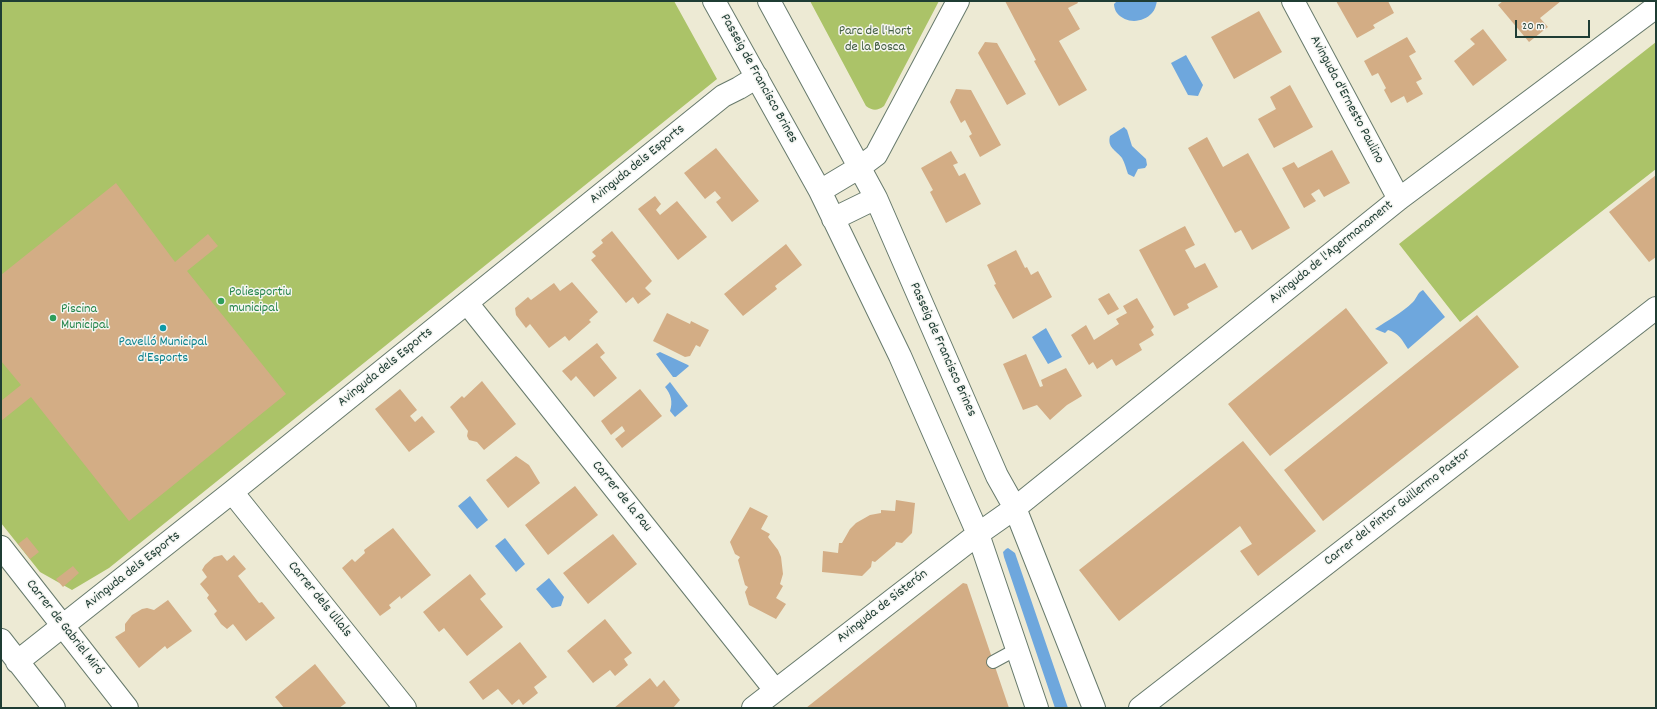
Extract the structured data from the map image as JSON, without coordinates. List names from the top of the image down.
{
  "streets": {
    "street": [
      "Passeig de Francisco Brines",
      "Avinguda d'Ernesto Paulino",
      "Avinguda dels Esports",
      "Avinguda de l'Agermanament",
      "Carrer de la Pau",
      "Carrer del Pintor Guillermo Pastor",
      "Carrer dels Ullals",
      "Avinguda de Sisterón",
      "Carrer de Gabriel Miró"
    ]
  },
  "crossings": [
    ["Passeig de Francisco Brines", "Avinguda dels Esports"],
    ["Passeig de Francisco Brines", "Avinguda de l'Agermanament"],
    ["Passeig de Francisco Brines", "Avinguda de Sisterón"],
    ["Avinguda d'Ernesto Paulino", "Avinguda de l'Agermanament"],
    ["Avinguda dels Esports", "Carrer de la Pau"],
    ["Avinguda dels Esports", "Carrer dels Ullals"],
    ["Avinguda dels Esports", "Carrer de Gabriel Miró"],
    ["Avinguda de l'Agermanament", "Avinguda de Sisterón"],
    ["Carrer de la Pau", "Avinguda de Sisterón"]
  ],
  "parks": ["Parc de l'Hort de la Bosca"],
  "places": ["Poliesportiu municipal", "Piscina Municipal", "Pavelló Municipal d'Esports"],
  "scale_bar": "20 m"
}
